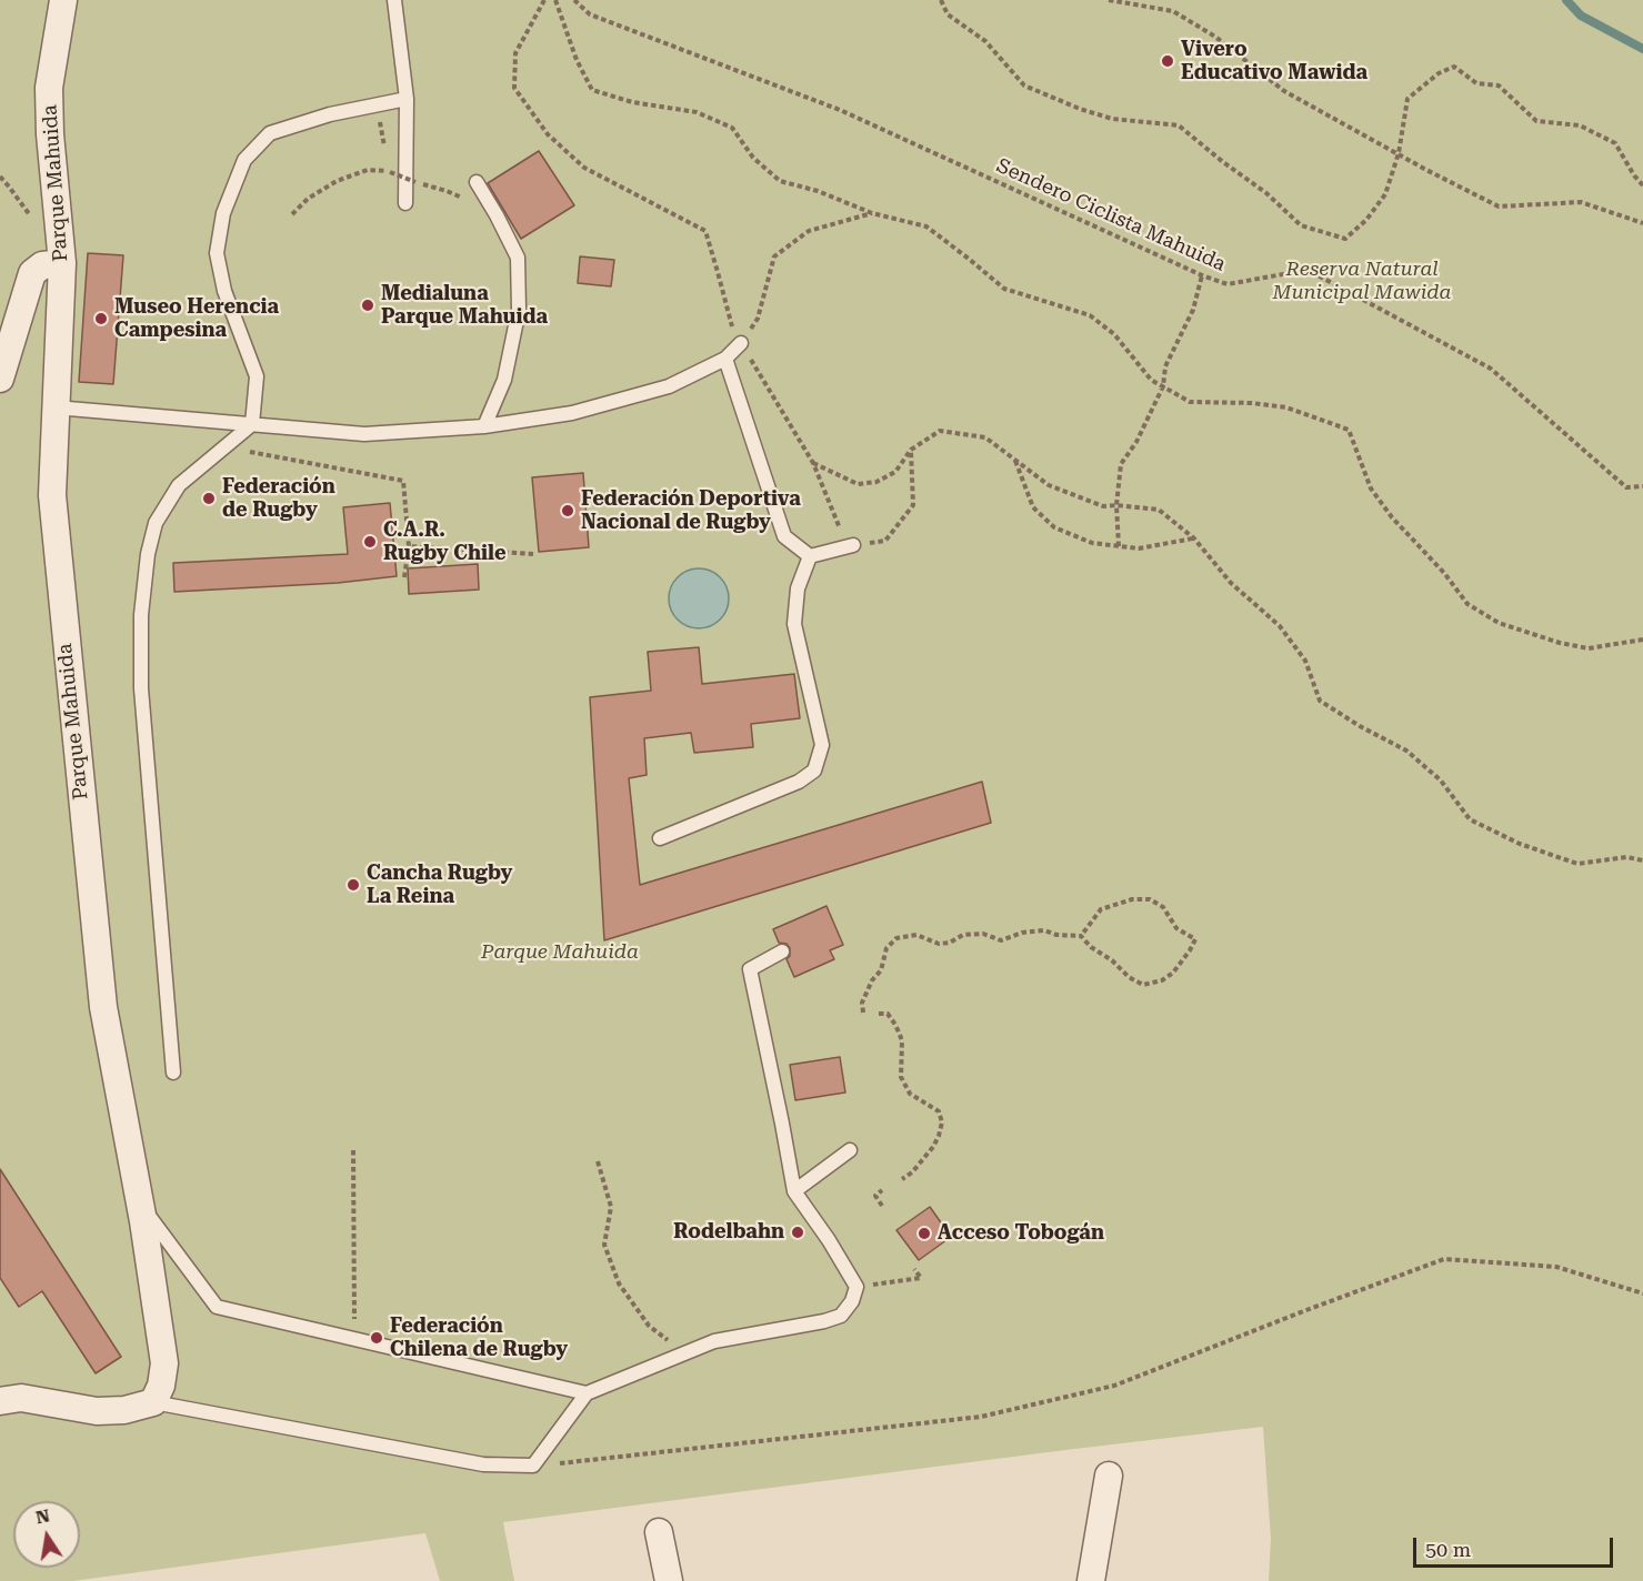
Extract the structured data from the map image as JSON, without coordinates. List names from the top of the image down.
{
  "streets": {
    "street": ["Parque Mahuida"],
    "path": ["Sendero Ciclista Mahuida"]
  },
  "parks": ["Reserva Natural Municipal Mawida", "Parque Mahuida"],
  "places": [
    "Vivero Educativo Mawida",
    "Medialuna Parque Mahuida",
    "Museo Herencia Campesina",
    "Federación de Rugby",
    "Federación Deportiva Nacional de Rugby",
    "C.A.R. Rugby Chile",
    "Cancha Rugby La Reina",
    "Rodelbahn",
    "Acceso Tobogán",
    "Federación Chilena de Rugby"
  ],
  "scale_bar": "50 m",
  "north": "top"
}
